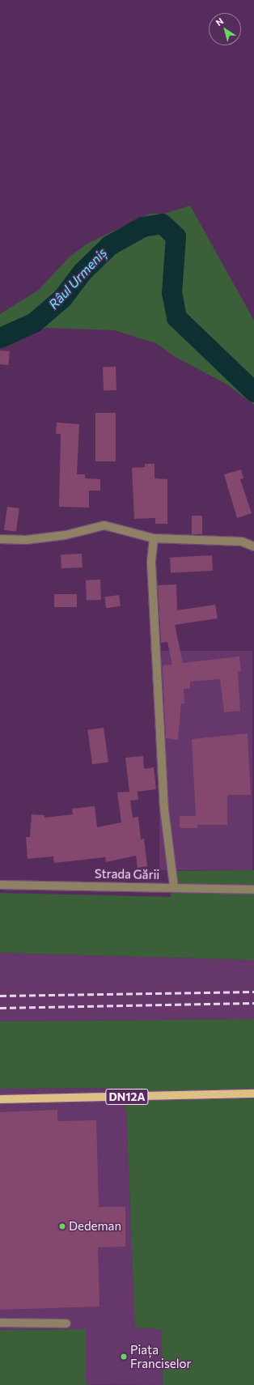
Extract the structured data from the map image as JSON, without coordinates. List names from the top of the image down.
{
  "streets": {
    "main road": ["DN12A"],
    "street": ["Strada Gării"]
  },
  "water": ["Râul Urmeniș"],
  "places": ["Dedeman", "Piața Franciselor"],
  "north": "top left"
}
